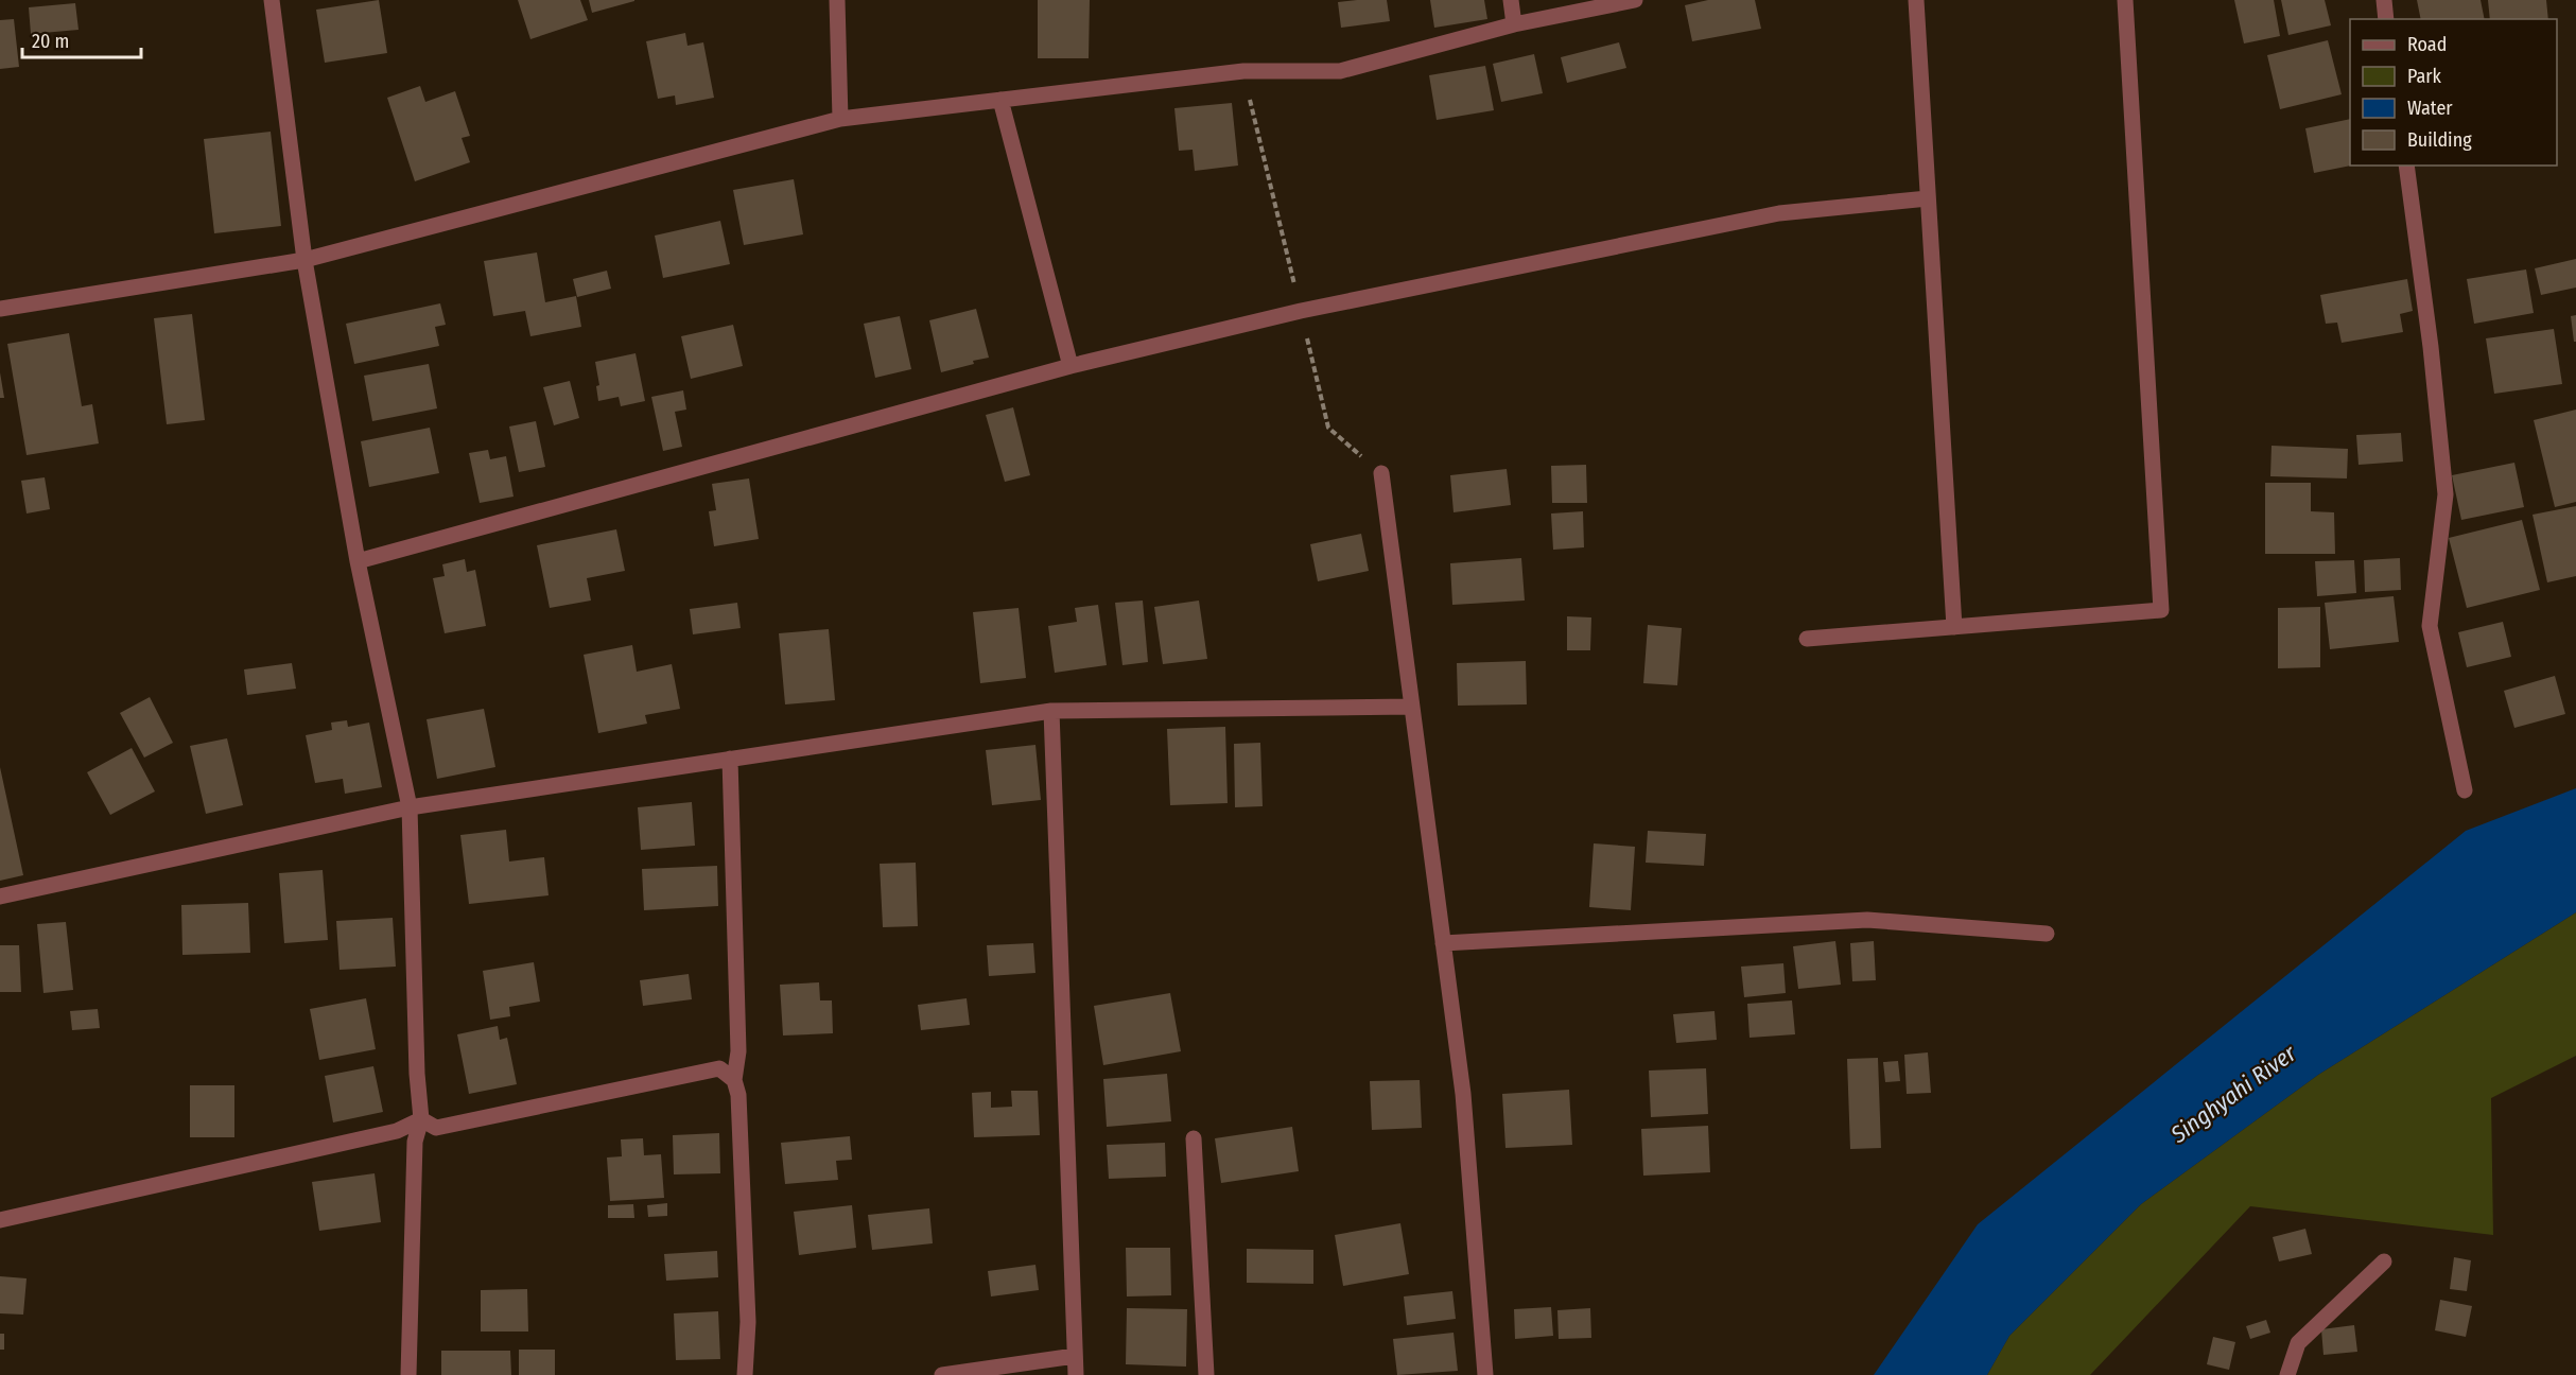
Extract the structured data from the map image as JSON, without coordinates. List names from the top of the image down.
{
  "water": ["Singhyahi River"],
  "legend": [
    "Road",
    "Park",
    "Water",
    "Building"
  ],
  "scale_bar": "20 m"
}
